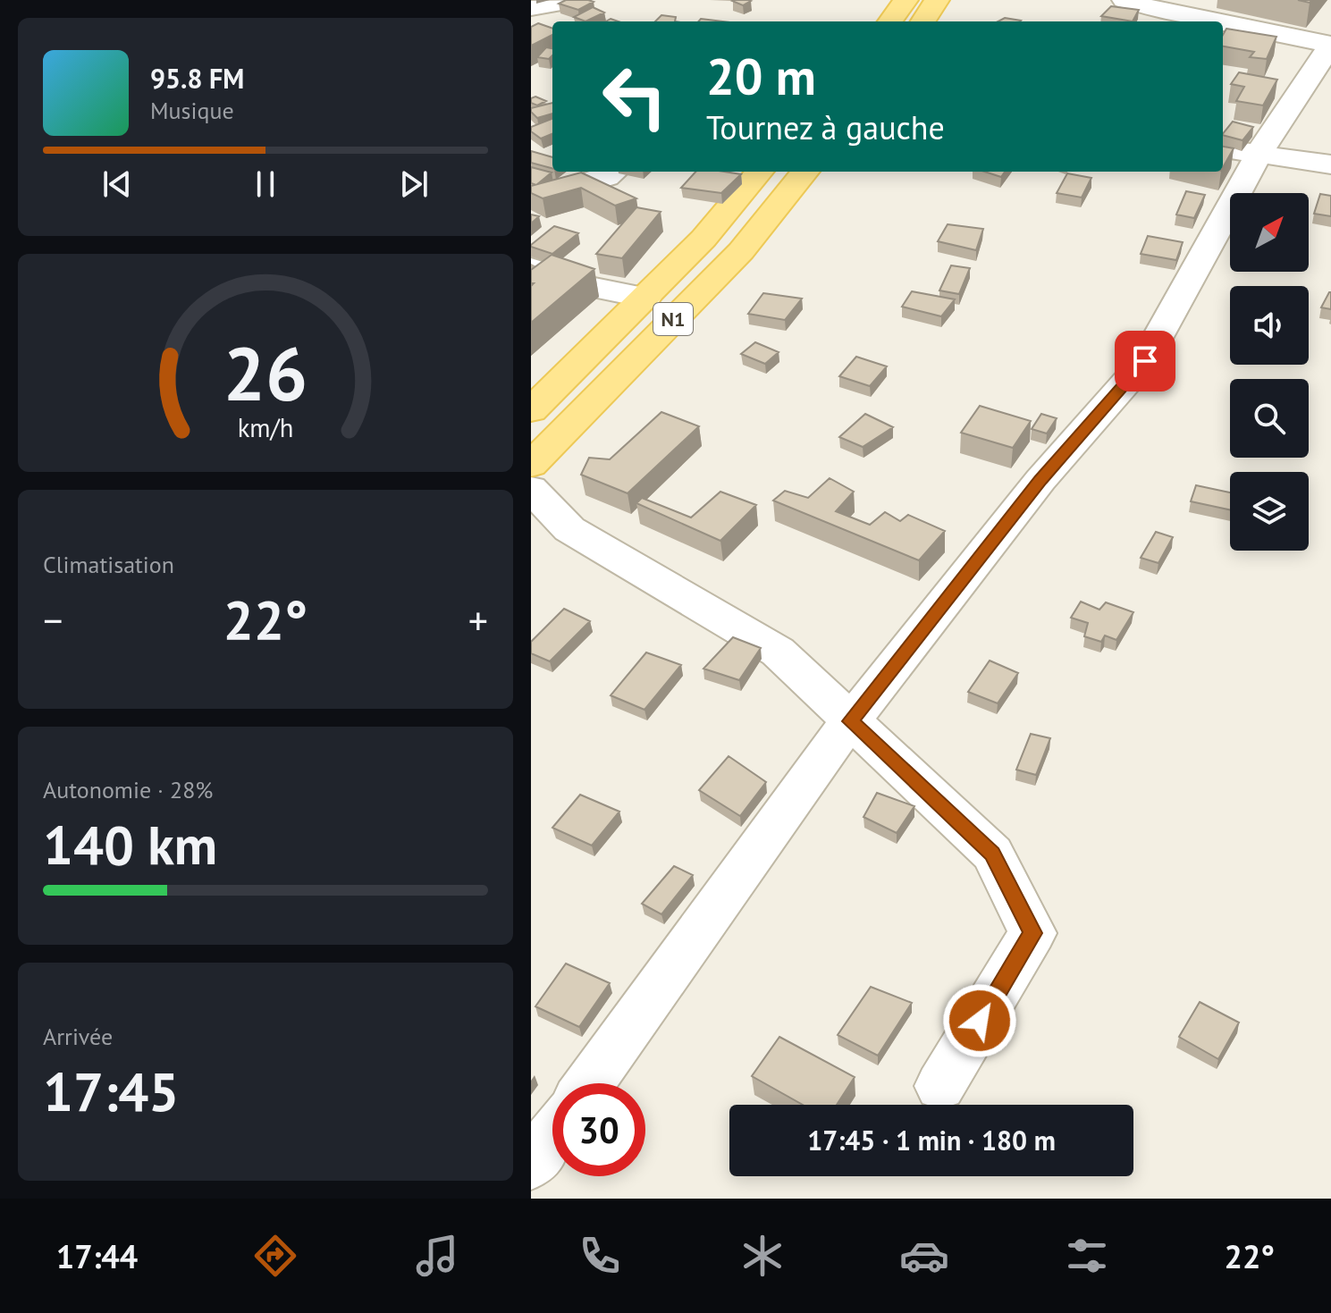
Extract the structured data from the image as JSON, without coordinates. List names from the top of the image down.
{
  "streets": {
    "main road": ["N1"]
  },
  "north": "top right",
  "page": {
    "turn": ["20 m", "Tournez à gauche"],
    "song": ["95.8 FM", "Musique"],
    "tile": [
      "Climatisation",
      ["Autonomie · 28%", "140 km"],
      ["Arrivée", "17:45"]
    ],
    "heat": ["−", "22°", "+"],
    "limit": "30",
    "trip": "17:45 · 1 min · 180 m",
    "tabs": ["17:44", "22°"],
    "gauge": ["26", "km/h"]
  }
}
